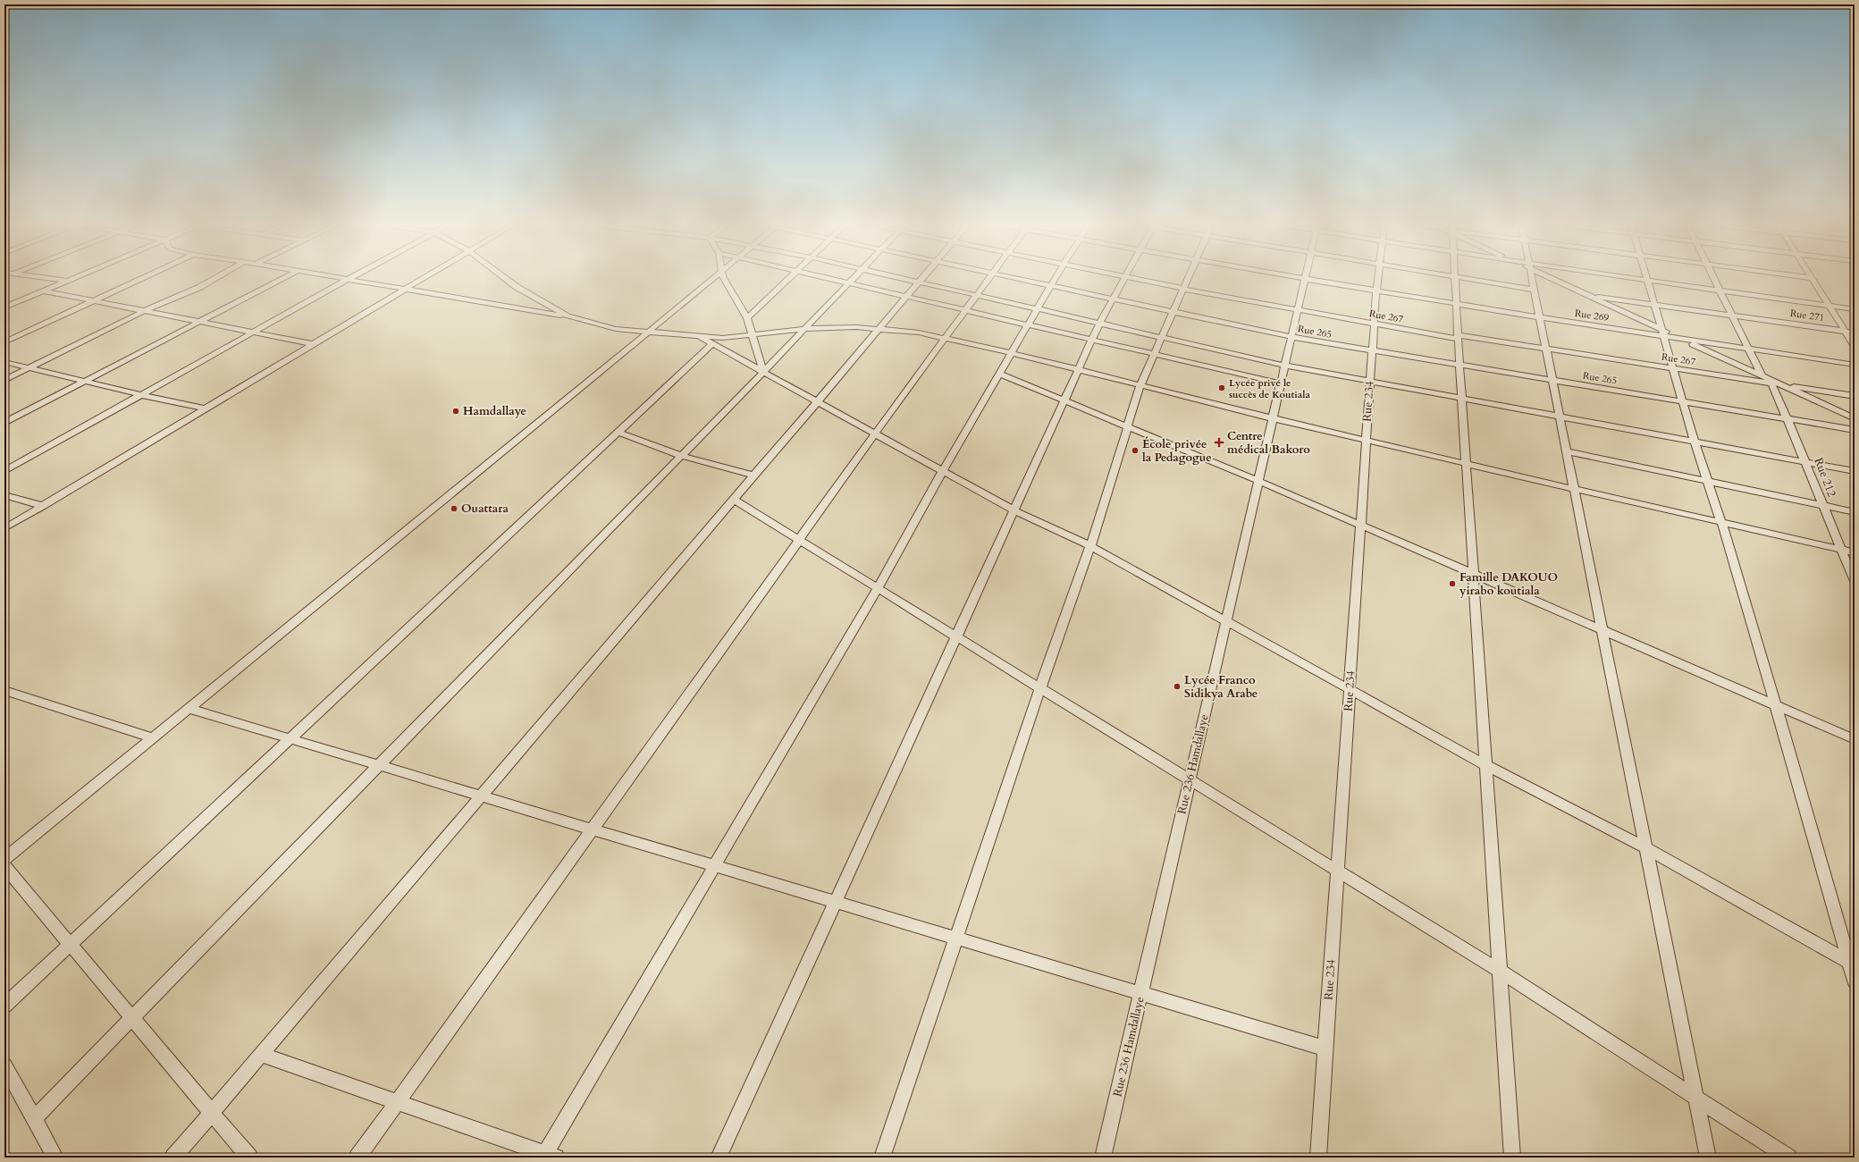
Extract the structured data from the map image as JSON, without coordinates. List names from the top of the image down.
{
  "streets": {
    "street": [
      "Rue 269",
      "Rue 271",
      "Rue 267",
      "Rue 265",
      "Rue 234",
      "Rue 212",
      "Rue 236 Hamdallaye"
    ]
  },
  "crossings": [
    ["Rue 269", "Rue 234"],
    ["Rue 269", "Rue 236 Hamdallaye"],
    ["Rue 267", "Rue 234"],
    ["Rue 267", "Rue 212"],
    ["Rue 267", "Rue 236 Hamdallaye"],
    ["Rue 265", "Rue 234"],
    ["Rue 265", "Rue 212"],
    ["Rue 265", "Rue 236 Hamdallaye"]
  ],
  "places": {
    "other": [
      "Lycée privé le succès de Koutiala",
      "Hamdallaye",
      "École privée la Pedagogue",
      "Ouattara",
      "Famille DAKOUO yirabo koutiala",
      "Lycée Franco Sidikya Arabe"
    ],
    "health": ["Centre médical Bakoro"]
  }
}
